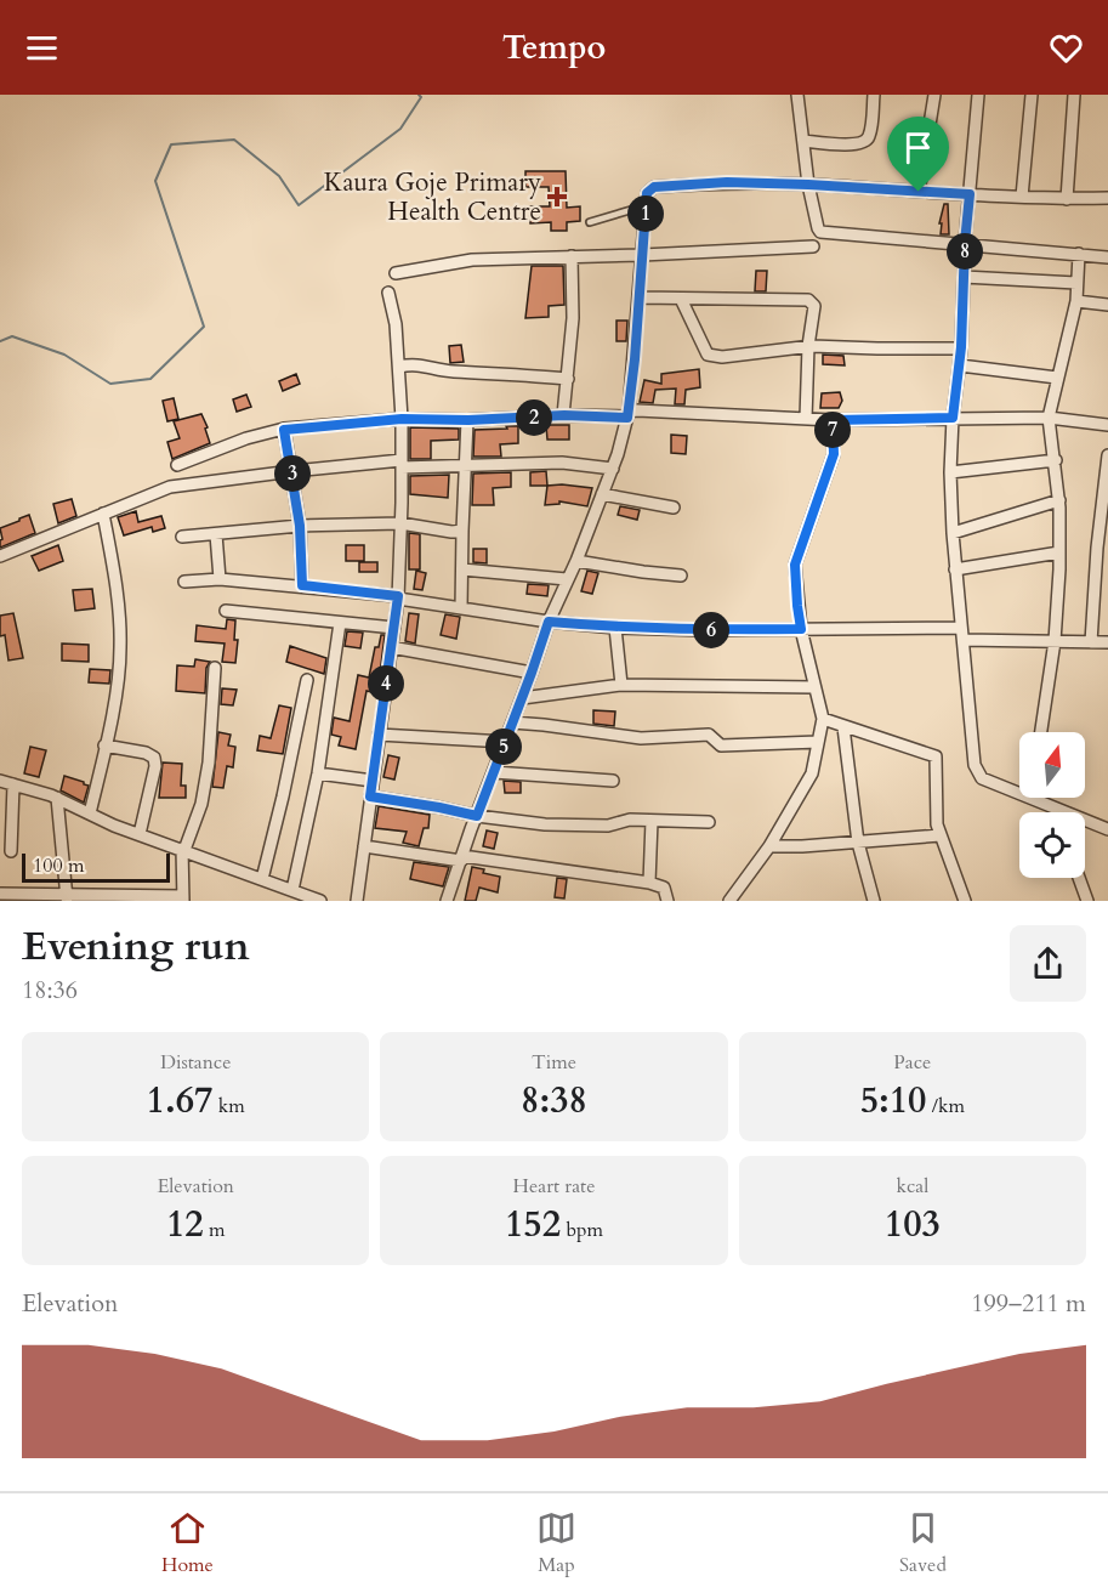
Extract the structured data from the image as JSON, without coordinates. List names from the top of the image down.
{
  "places": {
    "health": ["Kaura Goje Primary Health Centre"]
  },
  "scale_bar": "100 m",
  "north": "top",
  "page": {
    "header": "Tempo",
    "pins": [
      "1",
      "8",
      "2",
      "7",
      "3",
      "6",
      "4",
      "5"
    ],
    "scale": "100 m",
    "heading": ["Evening run", "18:36"],
    "stats": [
      ["Distance", "1.67 km"],
      ["Time", "8:38"],
      ["Pace", "5:10 /km"],
      ["Elevation", "12 m"],
      ["Heart rate", "152 bpm"],
      ["kcal", "103"]
    ],
    "chart": ["Elevation", "199–211 m"],
    "tabs": ["Home", "Map", "Saved"]
  }
}
